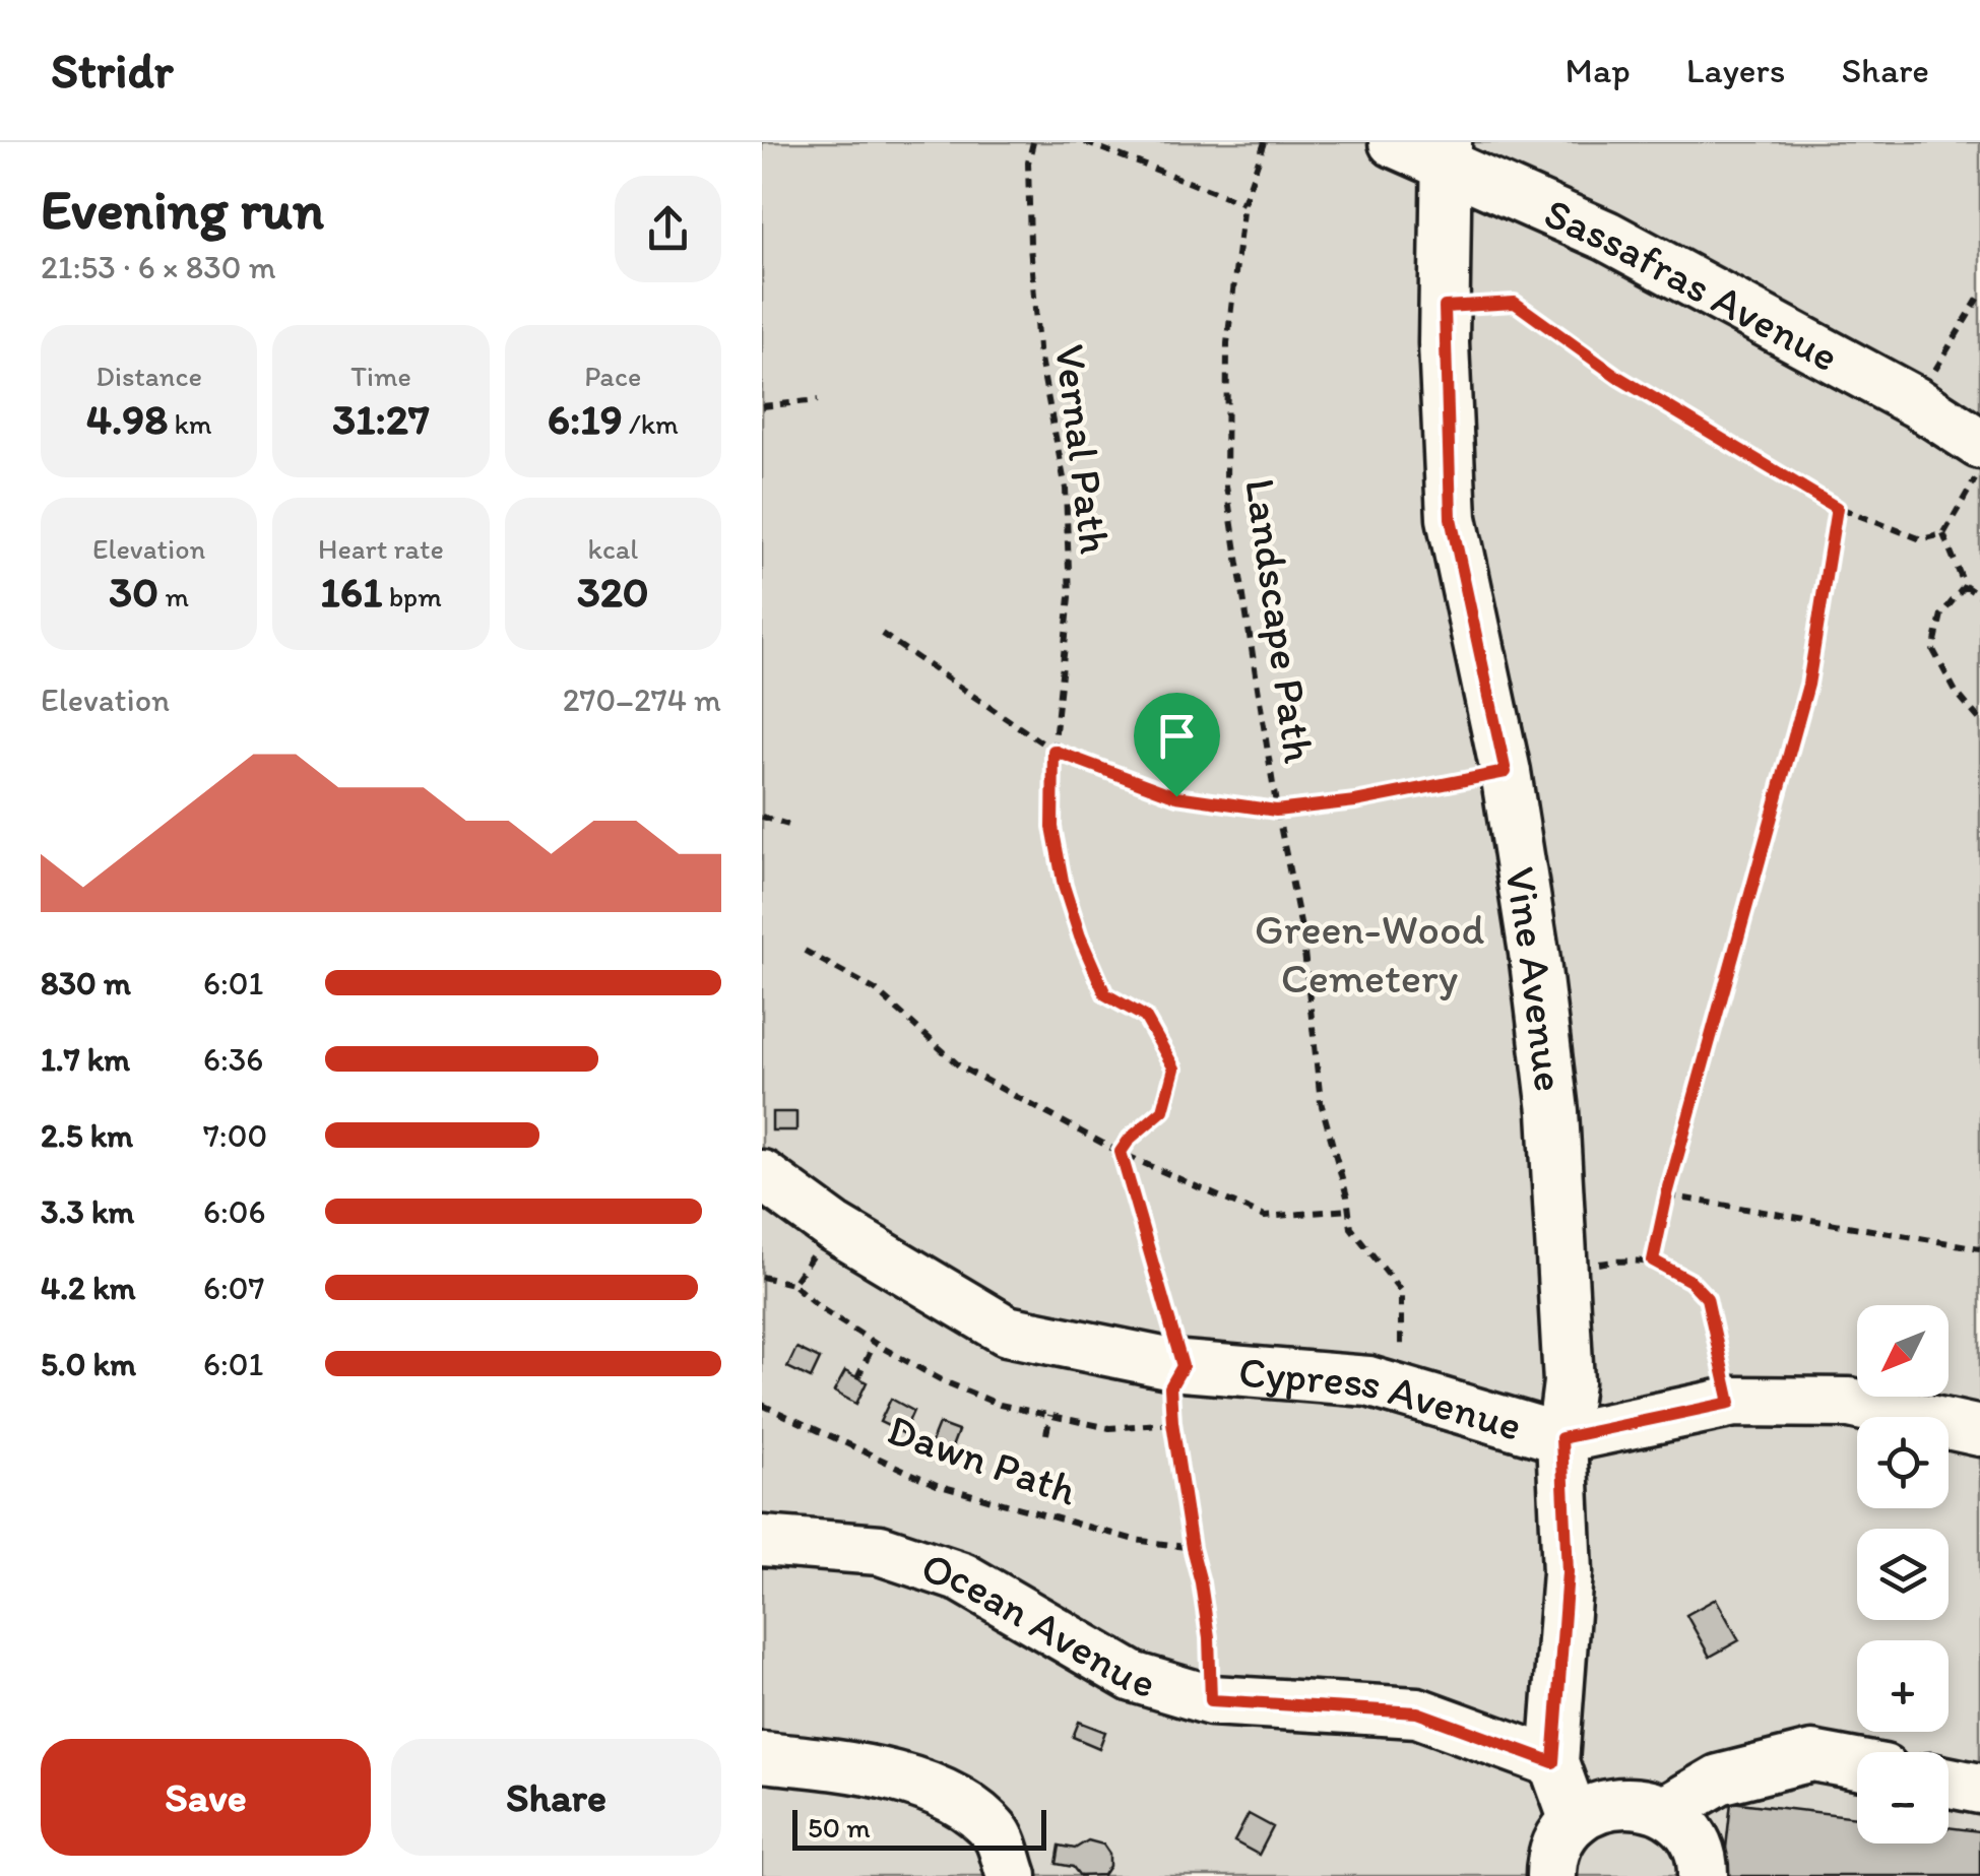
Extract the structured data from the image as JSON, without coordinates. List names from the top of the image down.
{
  "streets": {
    "lane": [
      "Sassafras Avenue",
      "Vine Avenue",
      "Cypress Avenue",
      "Ocean Avenue"
    ],
    "path": ["Vernal Path", "Landscape Path", "Dawn Path"]
  },
  "crossings": [
    ["Sassafras Avenue", "Vine Avenue"],
    ["Landscape Path", "Cypress Avenue"],
    ["Vine Avenue", "Cypress Avenue"],
    ["Vine Avenue", "Ocean Avenue"]
  ],
  "parks": ["Green-Wood Cemetery"],
  "scale_bar": "50 m",
  "north": "bottom left",
  "page": {
    "header": "Stridr",
    "nav": ["Map", "Layers", "Share"],
    "heading": ["Evening run", "21:53 · 6 × 830 m"],
    "stats": [
      ["Distance", "4.98 km"],
      ["Time", "31:27"],
      ["Pace", "6:19 /km"],
      ["Elevation", "30 m"],
      ["Heart rate", "161 bpm"],
      ["kcal", "320"]
    ],
    "chart": ["Elevation", "270–274 m"],
    "list": [
      {
        "name": "830 m",
        "note": "6:01"
      },
      {
        "name": "1.7 km",
        "note": "6:36"
      },
      {
        "name": "2.5 km",
        "note": "7:00"
      },
      {
        "name": "3.3 km",
        "note": "6:06"
      },
      {
        "name": "4.2 km",
        "note": "6:07"
      },
      {
        "name": "5.0 km",
        "note": "6:01"
      }
    ],
    "map_buttons": ["+", "−"],
    "buttons": ["Save", "Share"],
    "scale": "50 m"
  }
}
